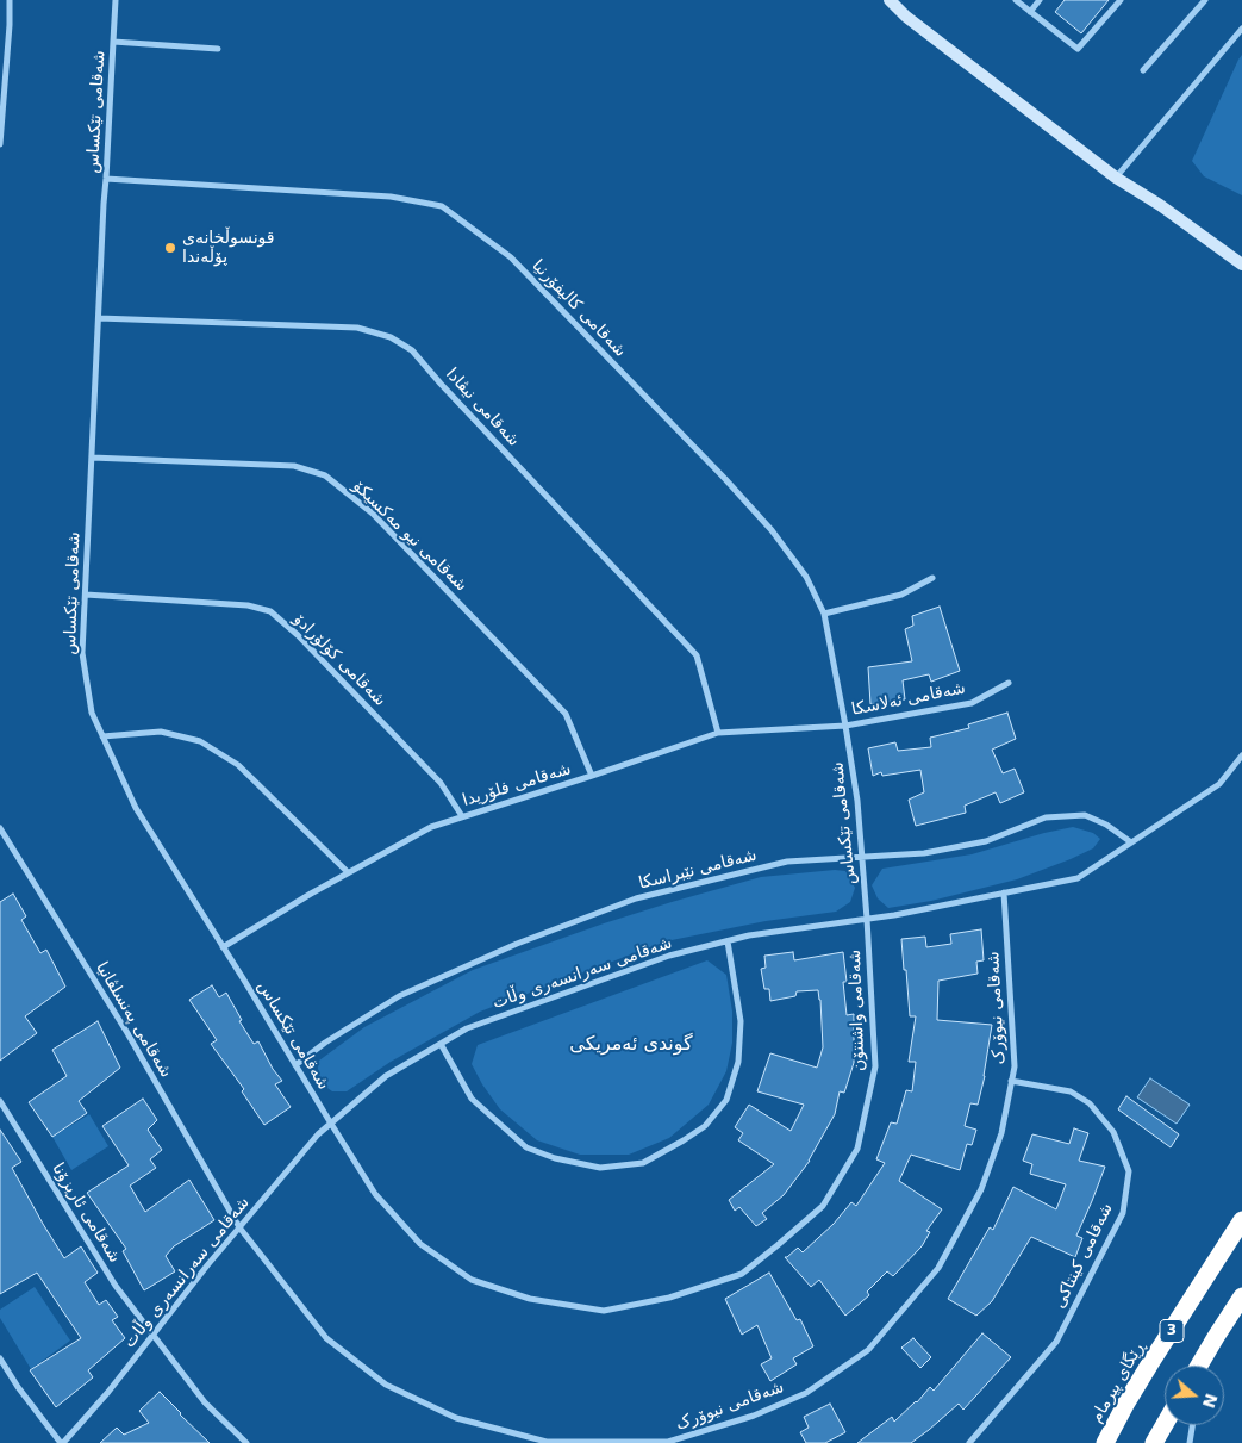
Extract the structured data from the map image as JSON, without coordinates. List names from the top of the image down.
{
  "streets": {
    "highway": ["3", "ڕێگای پیرمام"],
    "street": [
      "شەقامی تێکساس",
      "شەقامی کالیفۆرنیا",
      "شەقامی نیڤادا",
      "شەقامی نیو مەکسیکۆ",
      "شەقامی کۆلۆرادۆ",
      "شەقامی ئەلاسکا",
      "شەقامی فلۆریدا",
      "شەقامی نێبراسکا",
      "شەقامی سەرانسەری وڵات",
      "شەقامی نیوۆرک",
      "شەقامی واشنتۆن",
      "شەقامی پەنسلڤانیا",
      "شەقامی ئاریزۆنا",
      "شەقامی کینتاکی"
    ]
  },
  "crossings": [
    ["شەقامی تێکساس", "شەقامی کالیفۆرنیا"],
    ["شەقامی تێکساس", "شەقامی نیڤادا"],
    ["شەقامی تێکساس", "شەقامی نیو مەکسیکۆ"],
    ["شەقامی تێکساس", "شەقامی کۆلۆرادۆ"],
    ["شەقامی تێکساس", "شەقامی ئەلاسکا"],
    ["شەقامی تێکساس", "شەقامی فلۆریدا"],
    ["شەقامی تێکساس", "شەقامی نێبراسکا"],
    ["شەقامی تێکساس", "شەقامی سەرانسەری وڵات"],
    ["شەقامی تێکساس", "شەقامی واشنتۆن"],
    ["شەقامی کالیفۆرنیا", "شەقامی ئەلاسکا"],
    ["شەقامی کالیفۆرنیا", "شەقامی فلۆریدا"],
    ["شەقامی نیڤادا", "شەقامی فلۆریدا"],
    ["شەقامی نیو مەکسیکۆ", "شەقامی فلۆریدا"],
    ["شەقامی کۆلۆرادۆ", "شەقامی فلۆریدا"],
    ["شەقامی ئەلاسکا", "شەقامی فلۆریدا"],
    ["شەقامی نێبراسکا", "شەقامی سەرانسەری وڵات"],
    ["شەقامی سەرانسەری وڵات", "شەقامی نیوۆرک"],
    ["شەقامی سەرانسەری وڵات", "شەقامی واشنتۆن"],
    ["شەقامی سەرانسەری وڵات", "شەقامی پەنسلڤانیا"],
    ["شەقامی سەرانسەری وڵات", "شەقامی ئاریزۆنا"],
    ["شەقامی نیوۆرک", "شەقامی پەنسلڤانیا"],
    ["شەقامی نیوۆرک", "شەقامی کینتاکی"]
  ],
  "districts": ["گوندی ئەمریکی"],
  "places": ["قونسوڵخانەی پۆڵەندا"],
  "north": "right"
}
